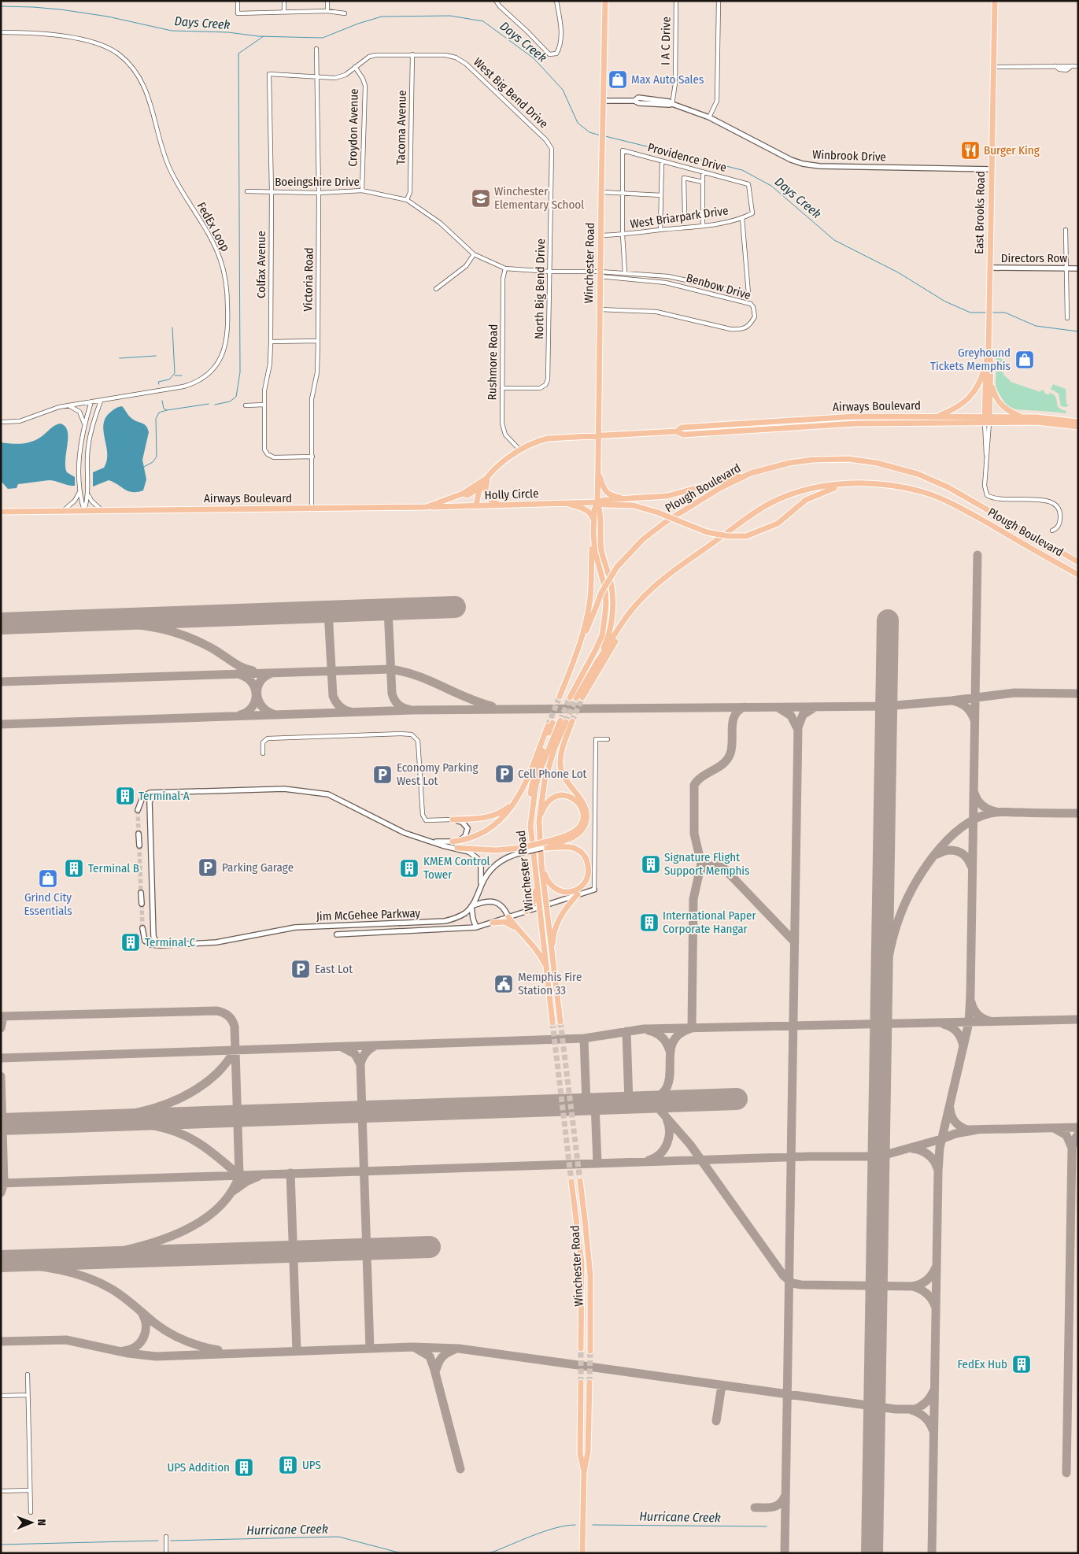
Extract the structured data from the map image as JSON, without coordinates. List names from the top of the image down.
{
  "streets": {
    "main road": [
      "Winbrook Drive",
      "East Brooks Road",
      "Directors Row",
      "Winchester Road",
      "Airways Boulevard",
      "Plough Boulevard",
      "Holly Circle",
      "Jim McGehee Parkway"
    ],
    "street": [
      "I A C Drive",
      "West Big Bend Drive",
      "Croydon Avenue",
      "Tacoma Avenue",
      "Providence Drive",
      "Boeingshire Drive",
      "West Briarpark Drive",
      "FedEx Loop",
      "Colfax Avenue",
      "Victoria Road",
      "Benbow Drive",
      "North Big Bend Drive",
      "Rushmore Road"
    ]
  },
  "crossings": [
    ["I A C Drive", "Winbrook Drive"],
    ["West Big Bend Drive", "Croydon Avenue"],
    ["West Big Bend Drive", "Tacoma Avenue"],
    ["West Big Bend Drive", "Colfax Avenue"],
    ["West Big Bend Drive", "Victoria Road"],
    ["West Big Bend Drive", "North Big Bend Drive"],
    ["Croydon Avenue", "Boeingshire Drive"],
    ["Tacoma Avenue", "Boeingshire Drive"],
    ["Winbrook Drive", "East Brooks Road"],
    ["Winbrook Drive", "Winchester Road"],
    ["Providence Drive", "West Briarpark Drive"],
    ["Boeingshire Drive", "Winchester Road"],
    ["Boeingshire Drive", "Colfax Avenue"],
    ["Boeingshire Drive", "Victoria Road"],
    ["Boeingshire Drive", "Benbow Drive"],
    ["Boeingshire Drive", "North Big Bend Drive"],
    ["Boeingshire Drive", "Rushmore Road"],
    ["East Brooks Road", "Directors Row"],
    ["East Brooks Road", "Airways Boulevard"],
    ["West Briarpark Drive", "Winchester Road"],
    ["Winchester Road", "Benbow Drive"],
    ["Winchester Road", "Airways Boulevard"],
    ["Winchester Road", "Holly Circle"],
    ["Colfax Avenue", "Victoria Road"],
    ["Victoria Road", "Airways Boulevard"],
    ["North Big Bend Drive", "Rushmore Road"],
    ["Rushmore Road", "Airways Boulevard"],
    ["Airways Boulevard", "Holly Circle"]
  ],
  "water": ["Days Creek", "Hurricane Creek"],
  "places": {
    "shop": ["Max Auto Sales", "Greyhound Tickets Memphis", "Grind City Essentials"],
    "restaurant": ["Burger King"],
    "school or university": ["Winchester Elementary School"],
    "parking": [
      "Cell Phone Lot",
      "Economy Parking West Lot",
      "Parking Garage",
      "East Lot"
    ],
    "building": [
      "Terminal A",
      "Signature Flight Support Memphis",
      "Terminal B",
      "KMEM Control Tower",
      "International Paper Corporate Hangar",
      "Terminal C",
      "FedEx Hub",
      "UPS",
      "UPS Addition"
    ],
    "public building": ["Memphis Fire Station 33"]
  },
  "north": "right"
}
